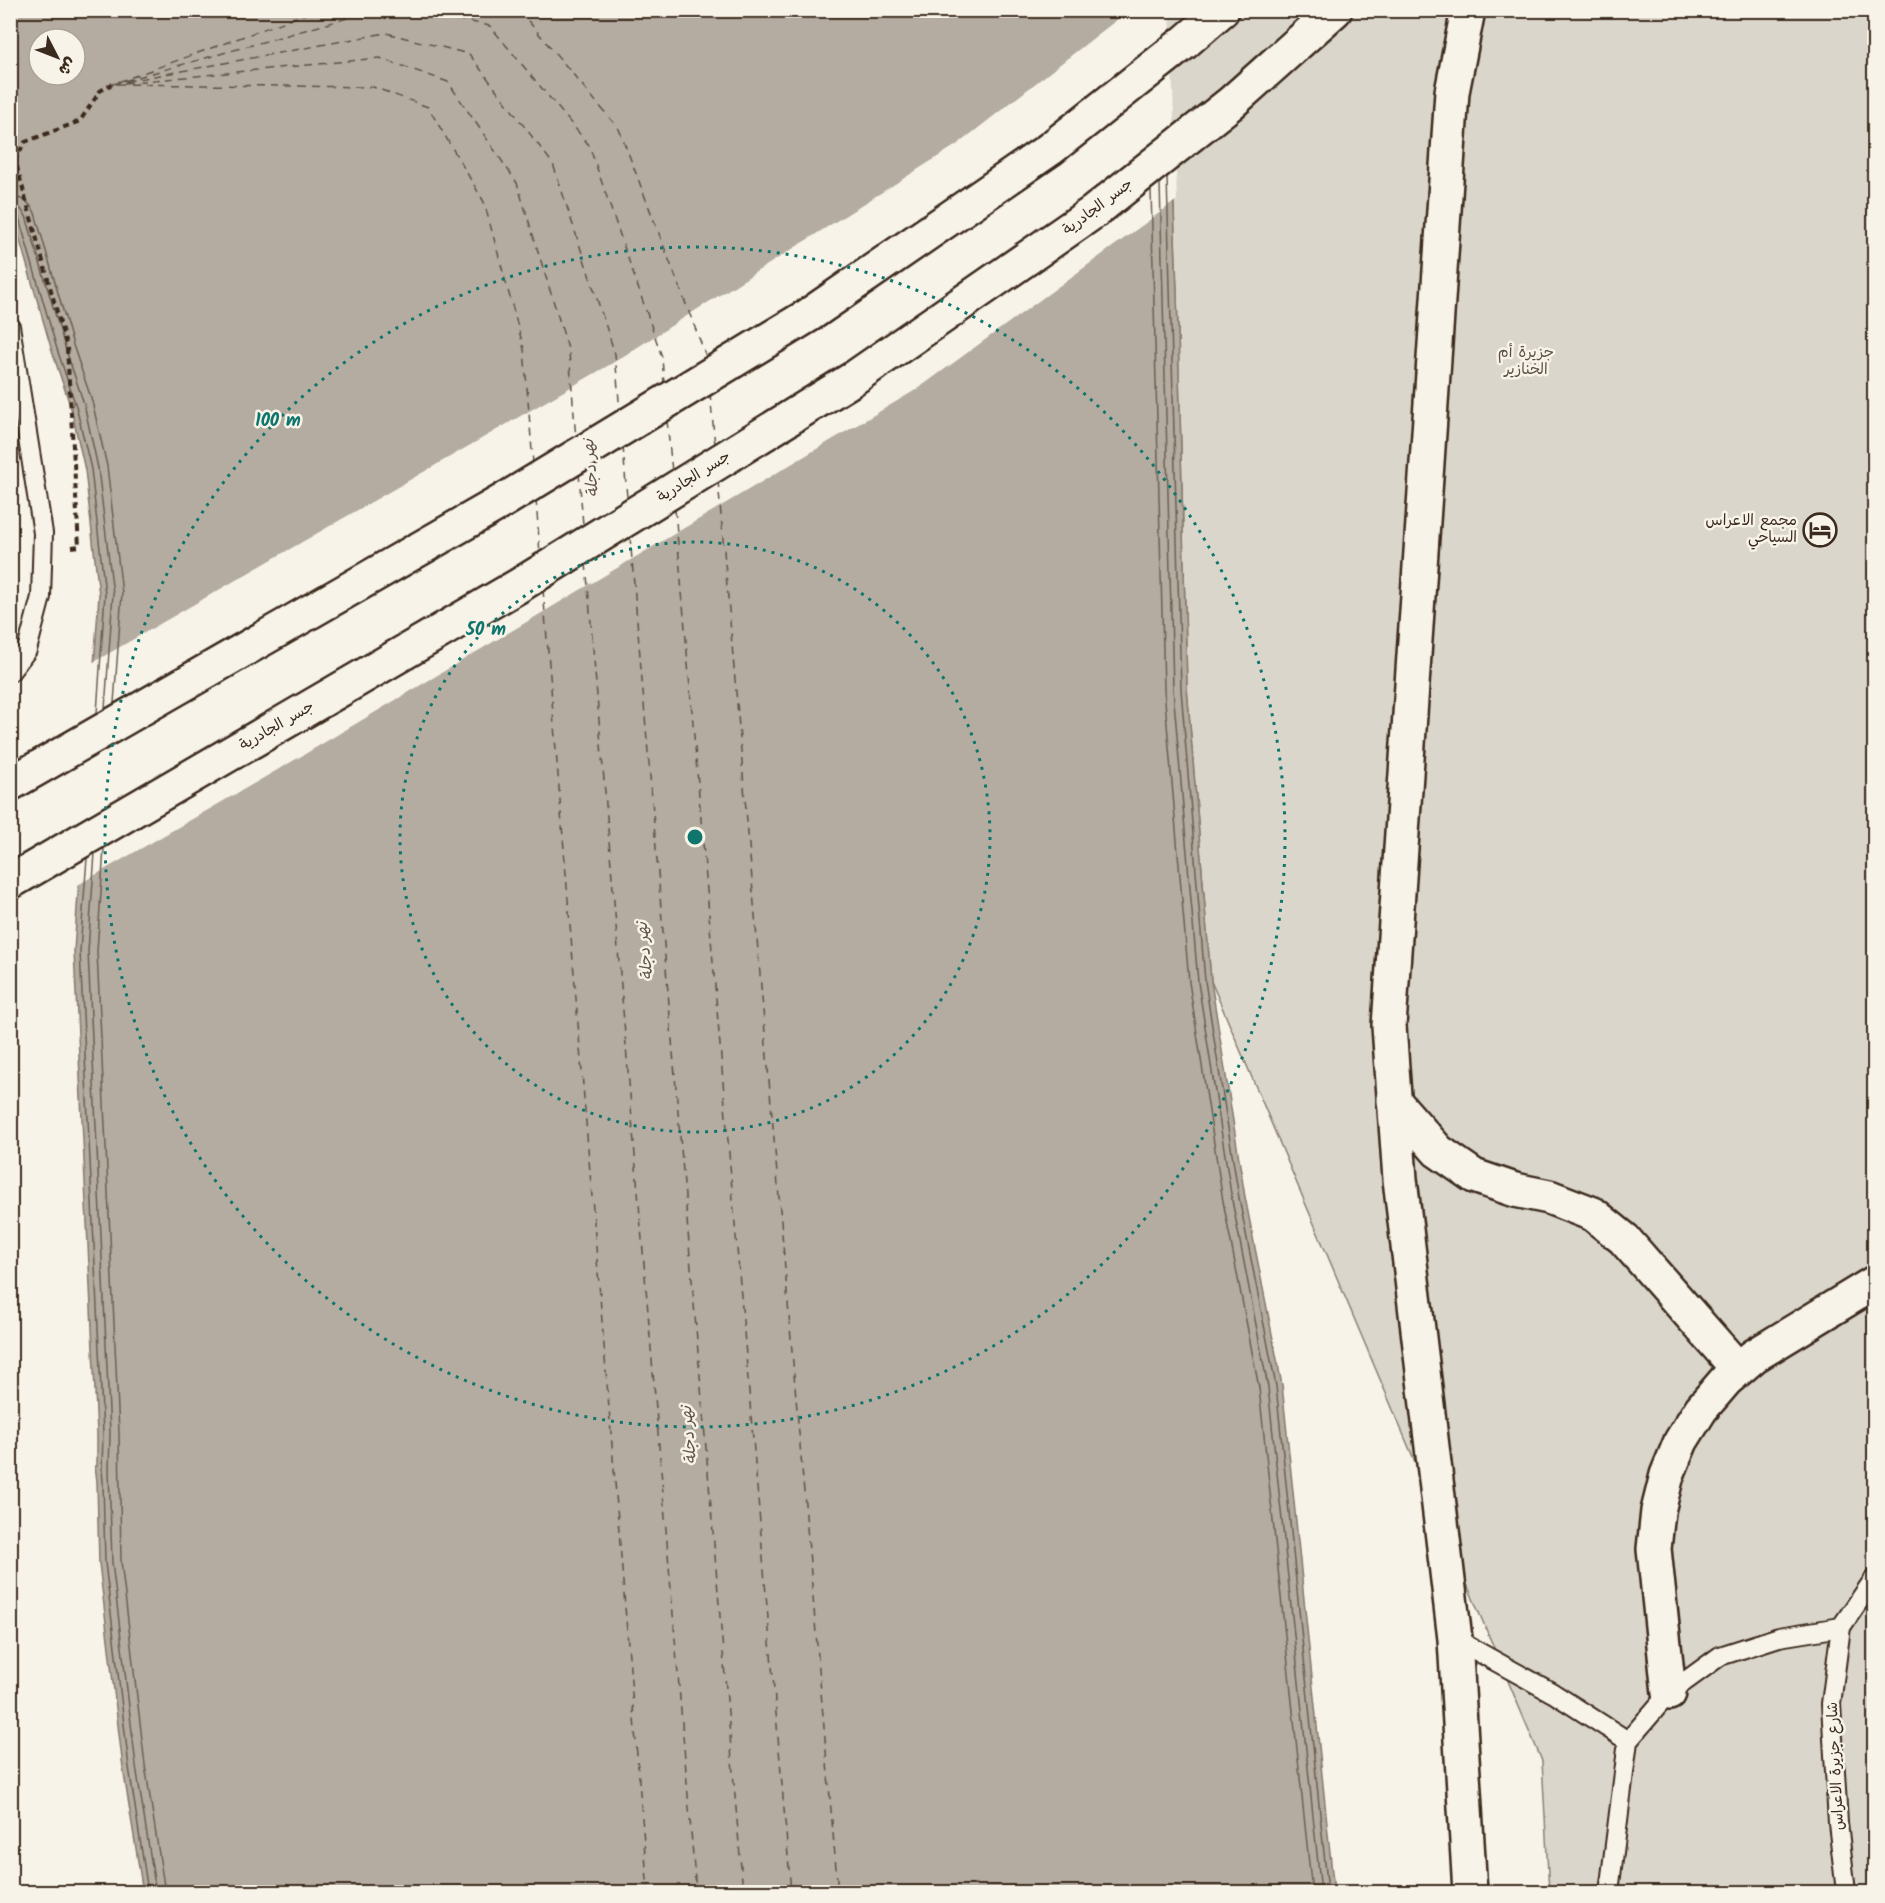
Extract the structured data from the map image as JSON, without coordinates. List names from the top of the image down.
{
  "streets": {
    "main road": ["جسر الجادرية"],
    "lane": ["شارع جزيرة الاعراس"]
  },
  "water": ["نهر دجلة"],
  "parks": ["جزيرة أم الخنازير"],
  "places": {
    "hotel": ["مجمع الاعراس السياحي"]
  },
  "north": "bottom right",
  "rings": ["100 m", "50 m"]
}
